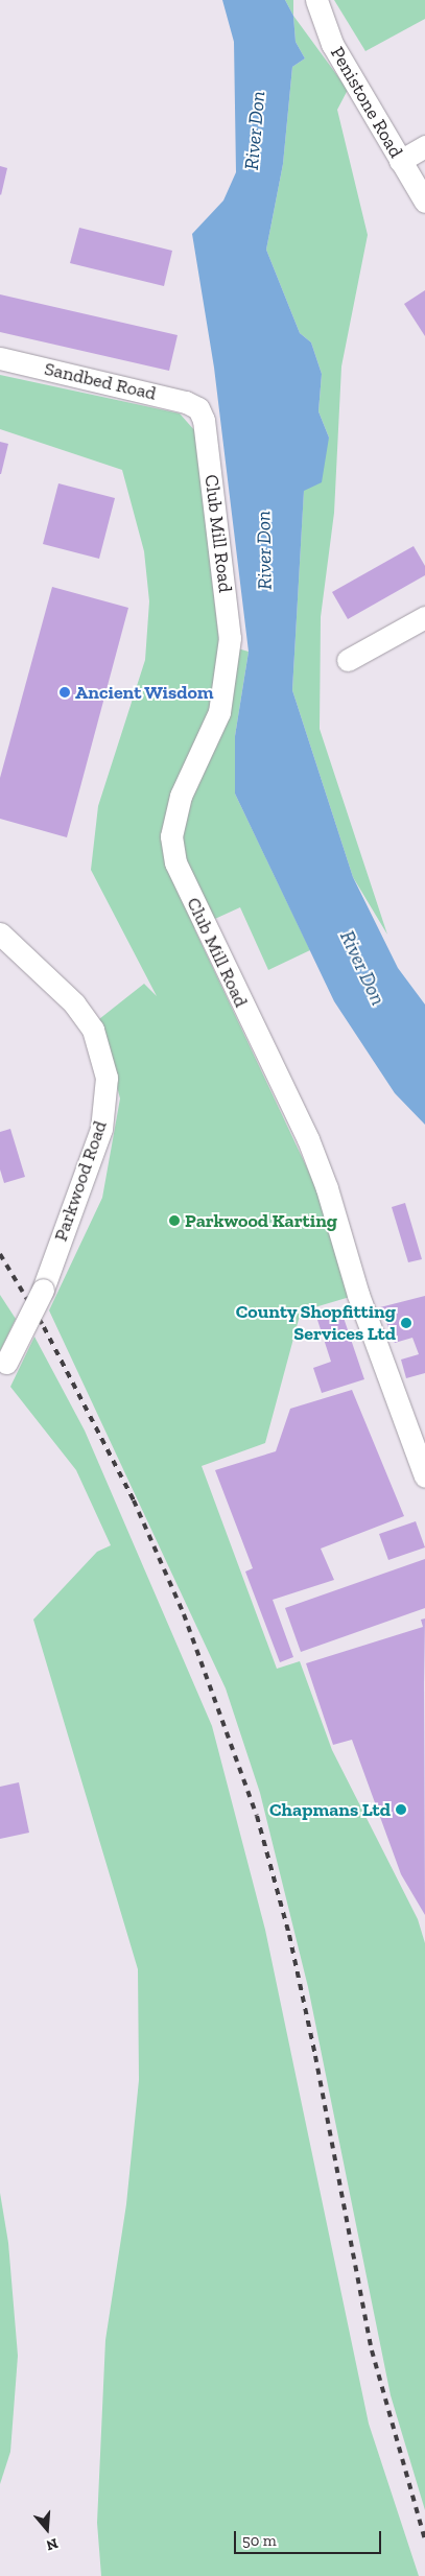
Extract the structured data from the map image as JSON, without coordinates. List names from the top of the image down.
{
  "streets": {
    "street": [
      "Penistone Road",
      "Sandbed Road",
      "Club Mill Road",
      "Parkwood Road"
    ]
  },
  "crossings": [
    ["Sandbed Road", "Club Mill Road"]
  ],
  "water": ["River Don"],
  "places": [
    "Ancient Wisdom",
    "Parkwood Karting",
    "County Shopfitting Services Ltd",
    "Chapmans Ltd"
  ],
  "scale_bar": "50 m",
  "north": "bottom"
}
